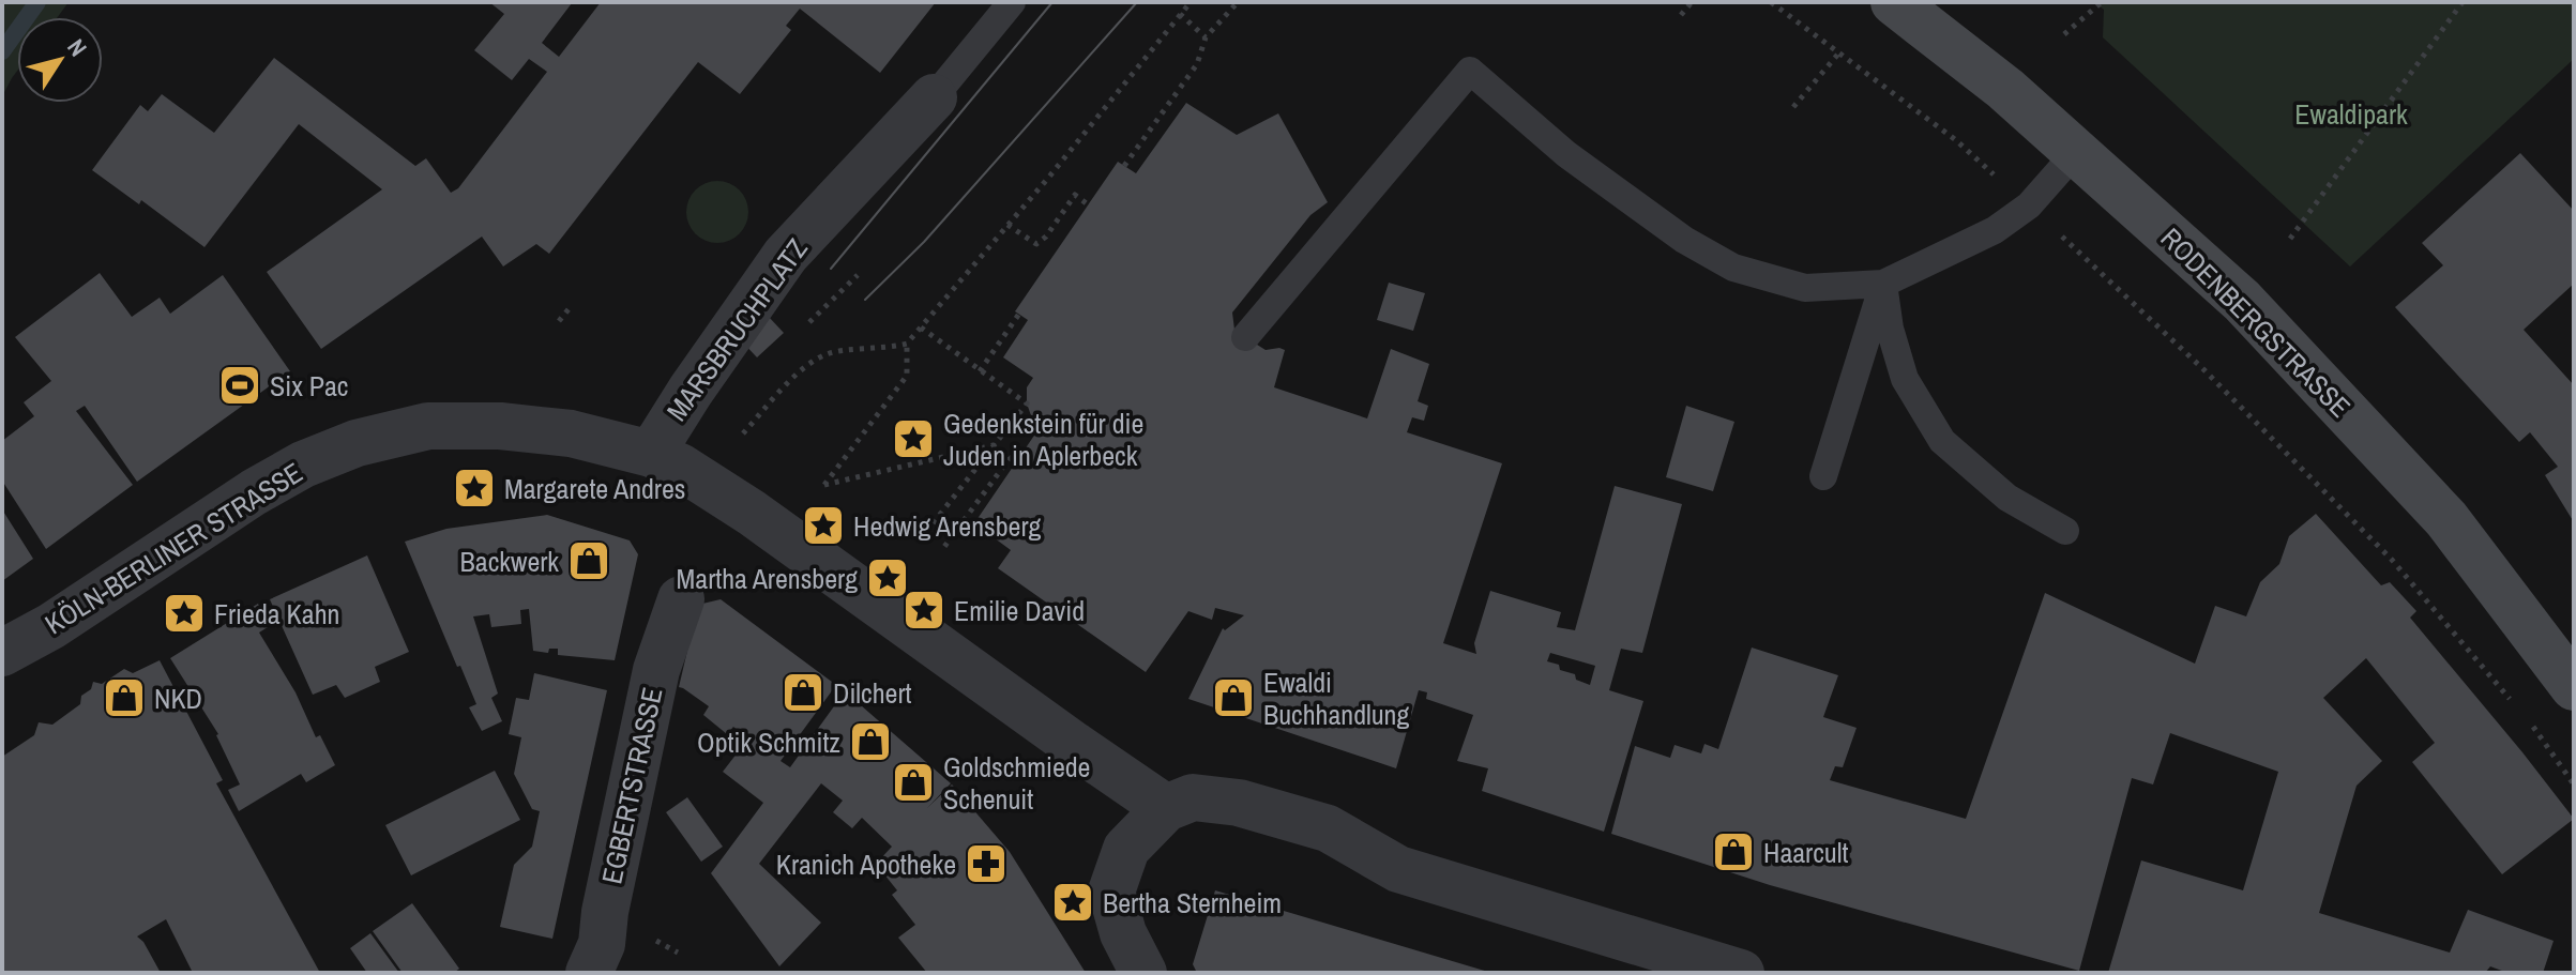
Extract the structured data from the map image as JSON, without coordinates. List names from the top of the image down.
{
  "streets": {
    "main road": ["RODENBERGSTRASSE"],
    "street": ["MARSBRUCHPLATZ", "KÖLN-BERLINER STRASSE", "EGBERTSTRASSE"]
  },
  "crossings": [
    ["MARSBRUCHPLATZ", "KÖLN-BERLINER STRASSE"]
  ],
  "parks": ["Ewaldipark"],
  "places": {
    "sports": ["Six Pac"],
    "place": [
      "Gedenkstein für die Juden in Aplerbeck",
      "Margarete Andres",
      "Hedwig Arensberg",
      "Martha Arensberg",
      "Emilie David",
      "Frieda Kahn",
      "Bertha Sternheim"
    ],
    "shop": [
      "Backwerk",
      "Dilchert",
      "NKD",
      "Ewaldi Buchhandlung",
      "Optik Schmitz",
      "Goldschmiede Schenuit",
      "Haarcult"
    ],
    "pharmacy": ["Kranich Apotheke"]
  },
  "north": "top right"
}
